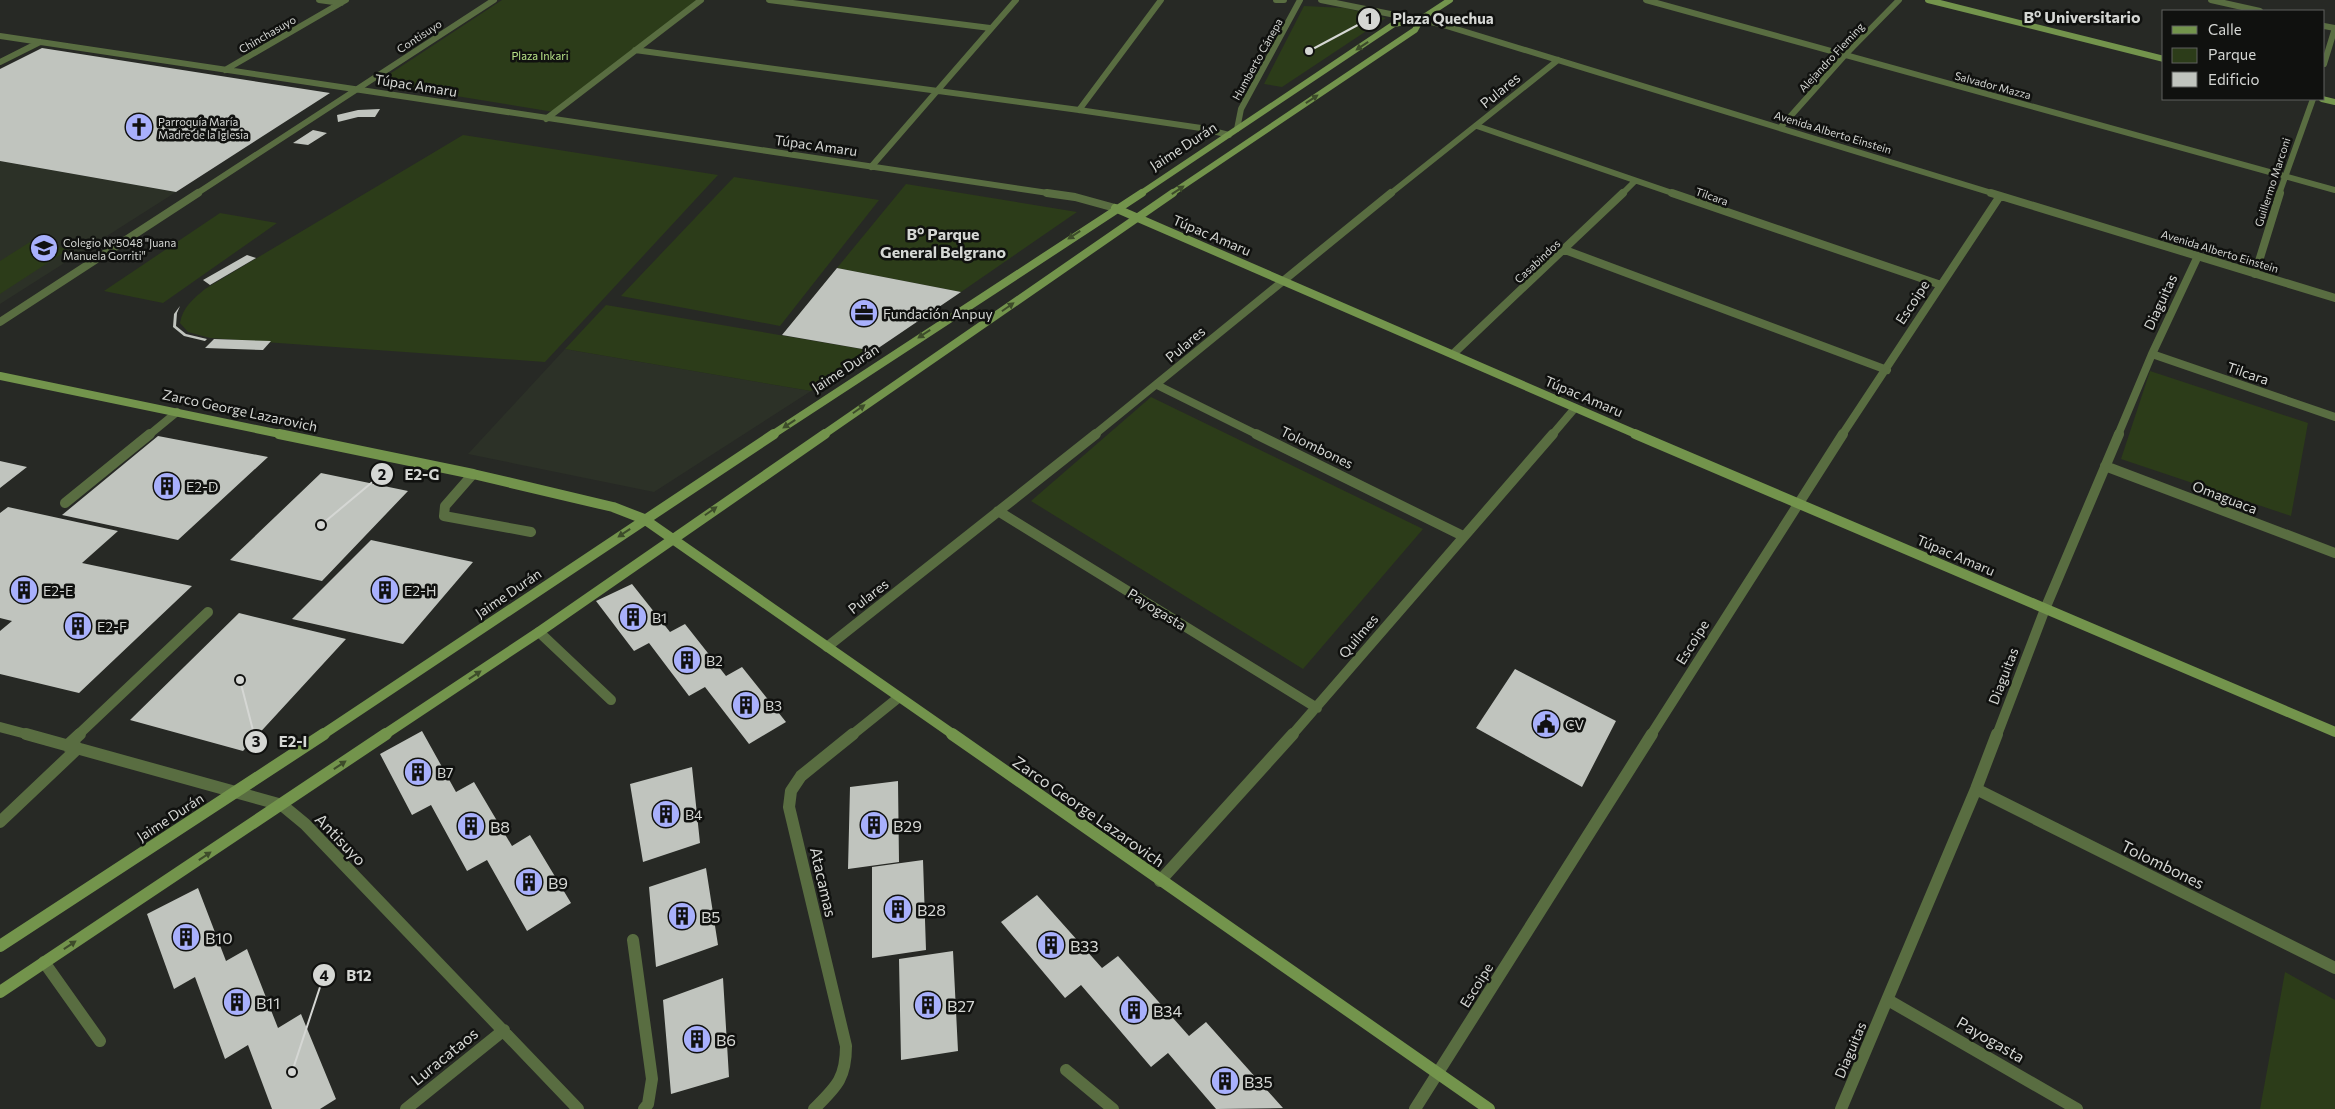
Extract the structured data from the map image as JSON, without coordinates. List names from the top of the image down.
{
  "streets": {
    "street": [
      "Chinchasuyo",
      "Contisuyo",
      "Alejandro Fleming",
      "Humberto Cánepa",
      "Túpac Amaru",
      "Salvador Mazza",
      "Pulares",
      "Avenida Alberto Einstein",
      "Jaime Durán",
      "Guillermo Marconi",
      "Tilcara",
      "Casabindos",
      "Escoipe",
      "Diaguitas",
      "Zarco George Lazarovich",
      "Tolombones",
      "Omaguaca",
      "Payogasta",
      "Quilmes",
      "Antisuyo",
      "Atacamas",
      "Luracataos"
    ]
  },
  "crossings": [
    ["Chinchasuyo", "Túpac Amaru"],
    ["Contisuyo", "Túpac Amaru"],
    ["Alejandro Fleming", "Salvador Mazza"],
    ["Alejandro Fleming", "Avenida Alberto Einstein"],
    ["Humberto Cánepa", "Jaime Durán"],
    ["Túpac Amaru", "Pulares"],
    ["Túpac Amaru", "Jaime Durán"],
    ["Túpac Amaru", "Casabindos"],
    ["Túpac Amaru", "Escoipe"],
    ["Túpac Amaru", "Diaguitas"],
    ["Túpac Amaru", "Quilmes"],
    ["Salvador Mazza", "Guillermo Marconi"],
    ["Pulares", "Avenida Alberto Einstein"],
    ["Pulares", "Tilcara"],
    ["Pulares", "Zarco George Lazarovich"],
    ["Pulares", "Tolombones"],
    ["Pulares", "Payogasta"],
    ["Avenida Alberto Einstein", "Jaime Durán"],
    ["Avenida Alberto Einstein", "Guillermo Marconi"],
    ["Avenida Alberto Einstein", "Escoipe"],
    ["Avenida Alberto Einstein", "Diaguitas"],
    ["Jaime Durán", "Zarco George Lazarovich"],
    ["Jaime Durán", "Antisuyo"],
    ["Tilcara", "Casabindos"],
    ["Tilcara", "Escoipe"],
    ["Tilcara", "Diaguitas"],
    ["Escoipe", "Zarco George Lazarovich"],
    ["Diaguitas", "Tolombones"],
    ["Diaguitas", "Omaguaca"],
    ["Diaguitas", "Payogasta"],
    ["Zarco George Lazarovich", "Quilmes"],
    ["Zarco George Lazarovich", "Atacamas"],
    ["Tolombones", "Quilmes"],
    ["Payogasta", "Quilmes"],
    ["Antisuyo", "Luracataos"]
  ],
  "districts": ["Bº Universitario", "Bº Parque General Belgrano"],
  "parks": ["Plaza Inkari"],
  "places": {
    "other": [
      "Plaza Quechua",
      "E2-G",
      "E2-I",
      "B12"
    ],
    "church": ["Parroquía María Madre de la Iglesia"],
    "school or university": ["Colegio Nº5048 \"Juana Manuela Gorriti\""],
    "office": ["Fundación Anpuy"],
    "building": [
      "E2-D",
      "E2-E",
      "E2-H",
      "B1",
      "E2-F",
      "B2",
      "B3",
      "B7",
      "B4",
      "B29",
      "B8",
      "B9",
      "B28",
      "B5",
      "B10",
      "B33",
      "B11",
      "B27",
      "B34",
      "B6",
      "B35"
    ],
    "public building": ["CV"]
  },
  "legend": ["Calle", "Parque", "Edificio"]
}
